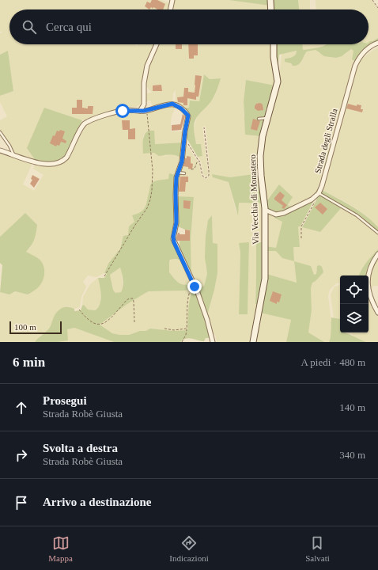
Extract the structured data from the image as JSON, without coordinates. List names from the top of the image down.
{
  "streets": {
    "street": ["Strada degli Stralla", "Via Vecchia di Monastero"]
  },
  "scale_bar": "100 m",
  "page": {
    "search": "Cerca qui",
    "scale": "100 m",
    "heading": ["6 min", "A piedi · 480 m"],
    "list": [
      ["Prosegui", "Strada Robè Giusta", "140 m"],
      ["Svolta a destra", "Strada Robè Giusta", "340 m"],
      "Arrivo a destinazione"
    ],
    "nav": ["Mappa", "Indicazioni", "Salvati"]
  }
}
